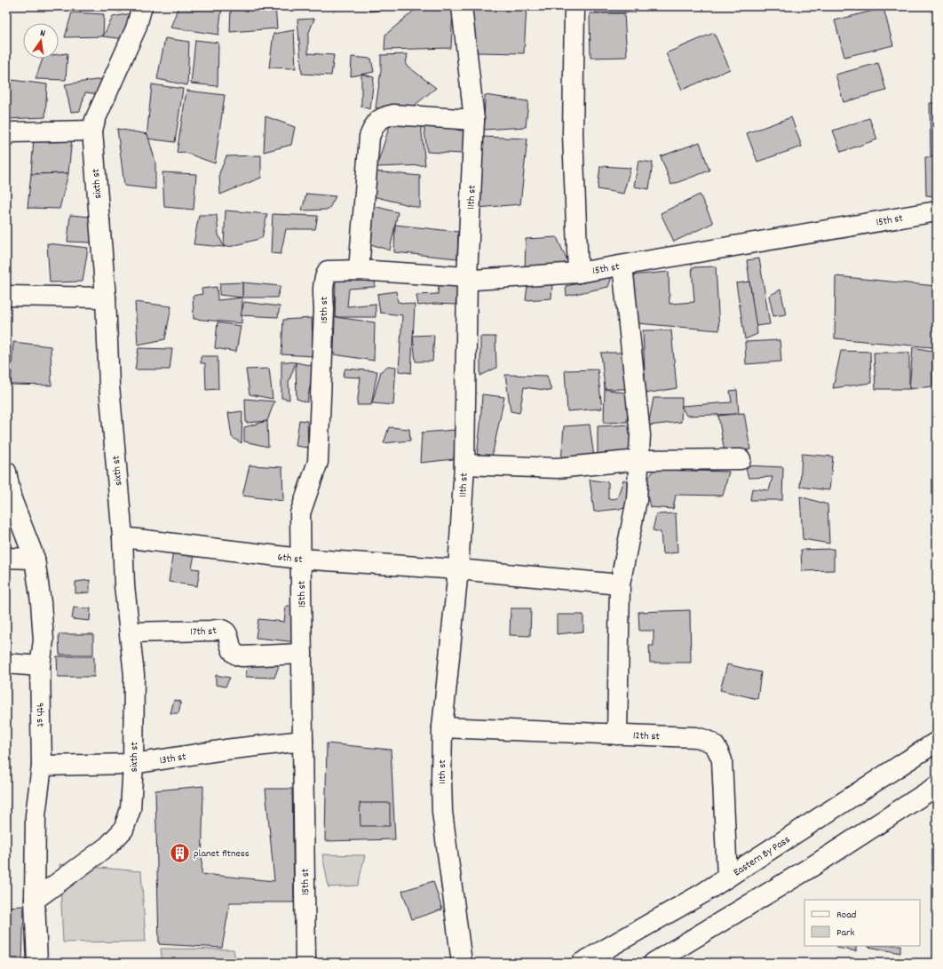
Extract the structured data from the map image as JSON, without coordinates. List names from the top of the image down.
{
  "streets": {
    "street": [
      "sixth st",
      "11th st",
      "15th st",
      "6th st",
      "17th st",
      "9th st",
      "12th st",
      "13th st",
      "Eastern By Pass"
    ]
  },
  "crossings": [
    ["sixth st", "6th st"],
    ["sixth st", "17th st"],
    ["sixth st", "9th st"],
    ["sixth st", "13th st"],
    ["11th st", "15th st"],
    ["11th st", "6th st"],
    ["11th st", "12th st"],
    ["15th st", "6th st"],
    ["15th st", "17th st"],
    ["15th st", "13th st"],
    ["9th st", "13th st"],
    ["12th st", "Eastern By Pass"]
  ],
  "places": {
    "building": ["planet fitness"]
  },
  "legend": ["Road", "Park"],
  "north": "top"
}
